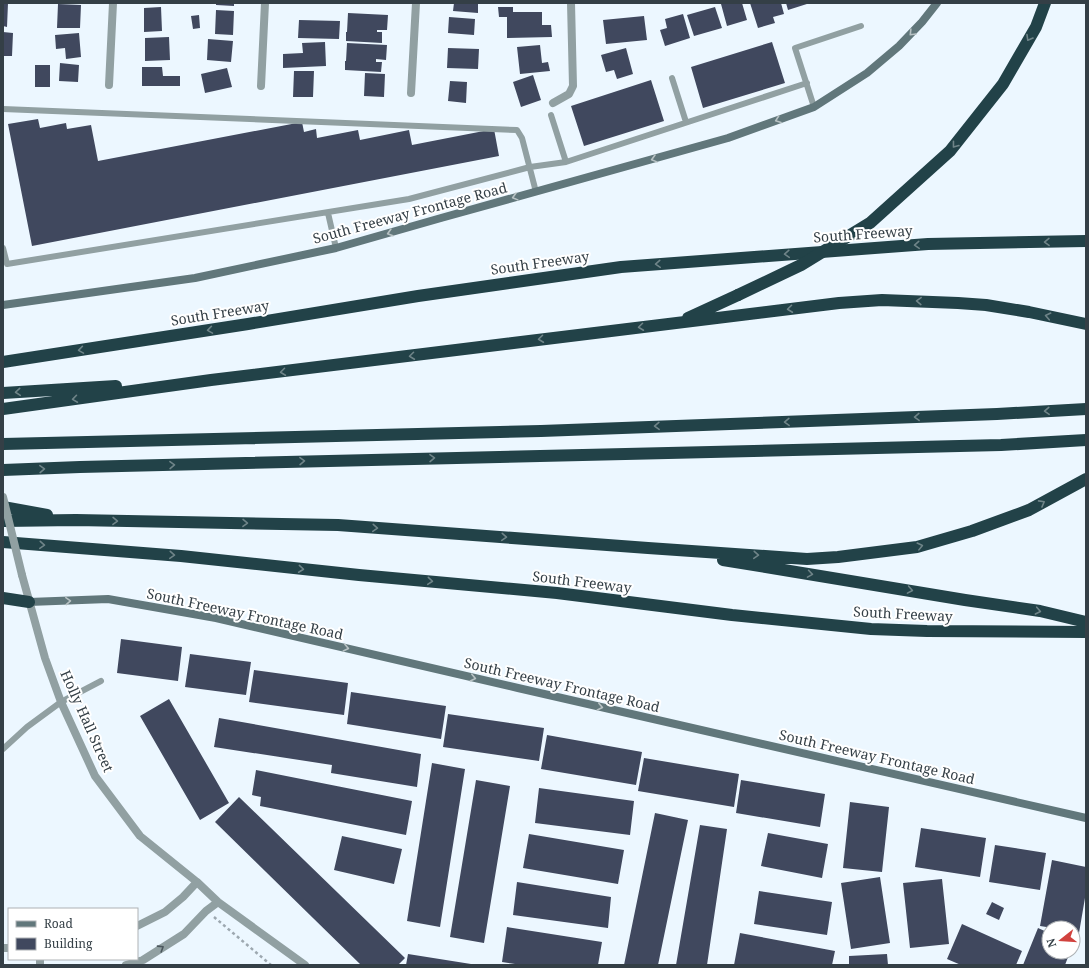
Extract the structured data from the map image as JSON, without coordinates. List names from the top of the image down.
{
  "streets": {
    "highway": ["South Freeway"],
    "main road": ["South Freeway Frontage Road"],
    "street": ["Holly Hall Street"]
  },
  "crossings": [
    ["South Freeway Frontage Road", "Holly Hall Street"]
  ],
  "legend": ["Road", "Building"],
  "north": "left"
}
